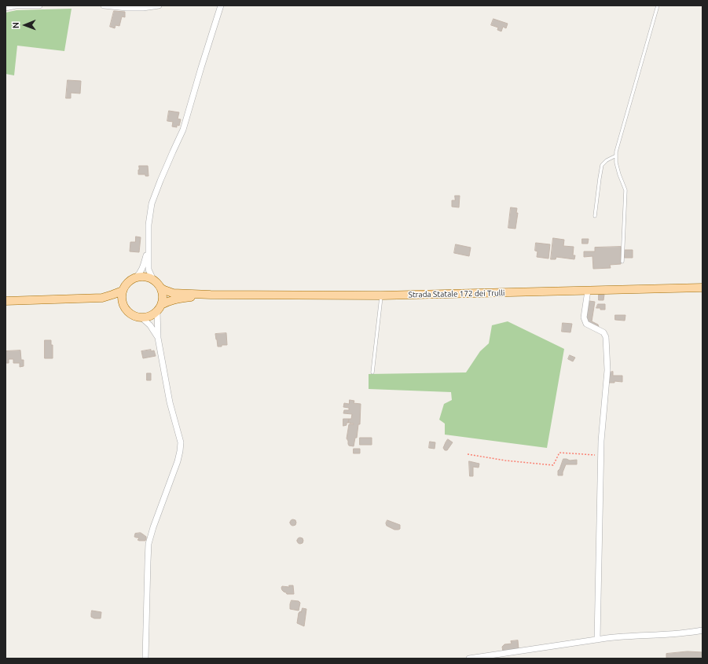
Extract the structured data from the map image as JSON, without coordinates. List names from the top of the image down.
{
  "streets": {
    "main road": ["Strada Statale 172 dei Trulli"]
  },
  "north": "left"
}
